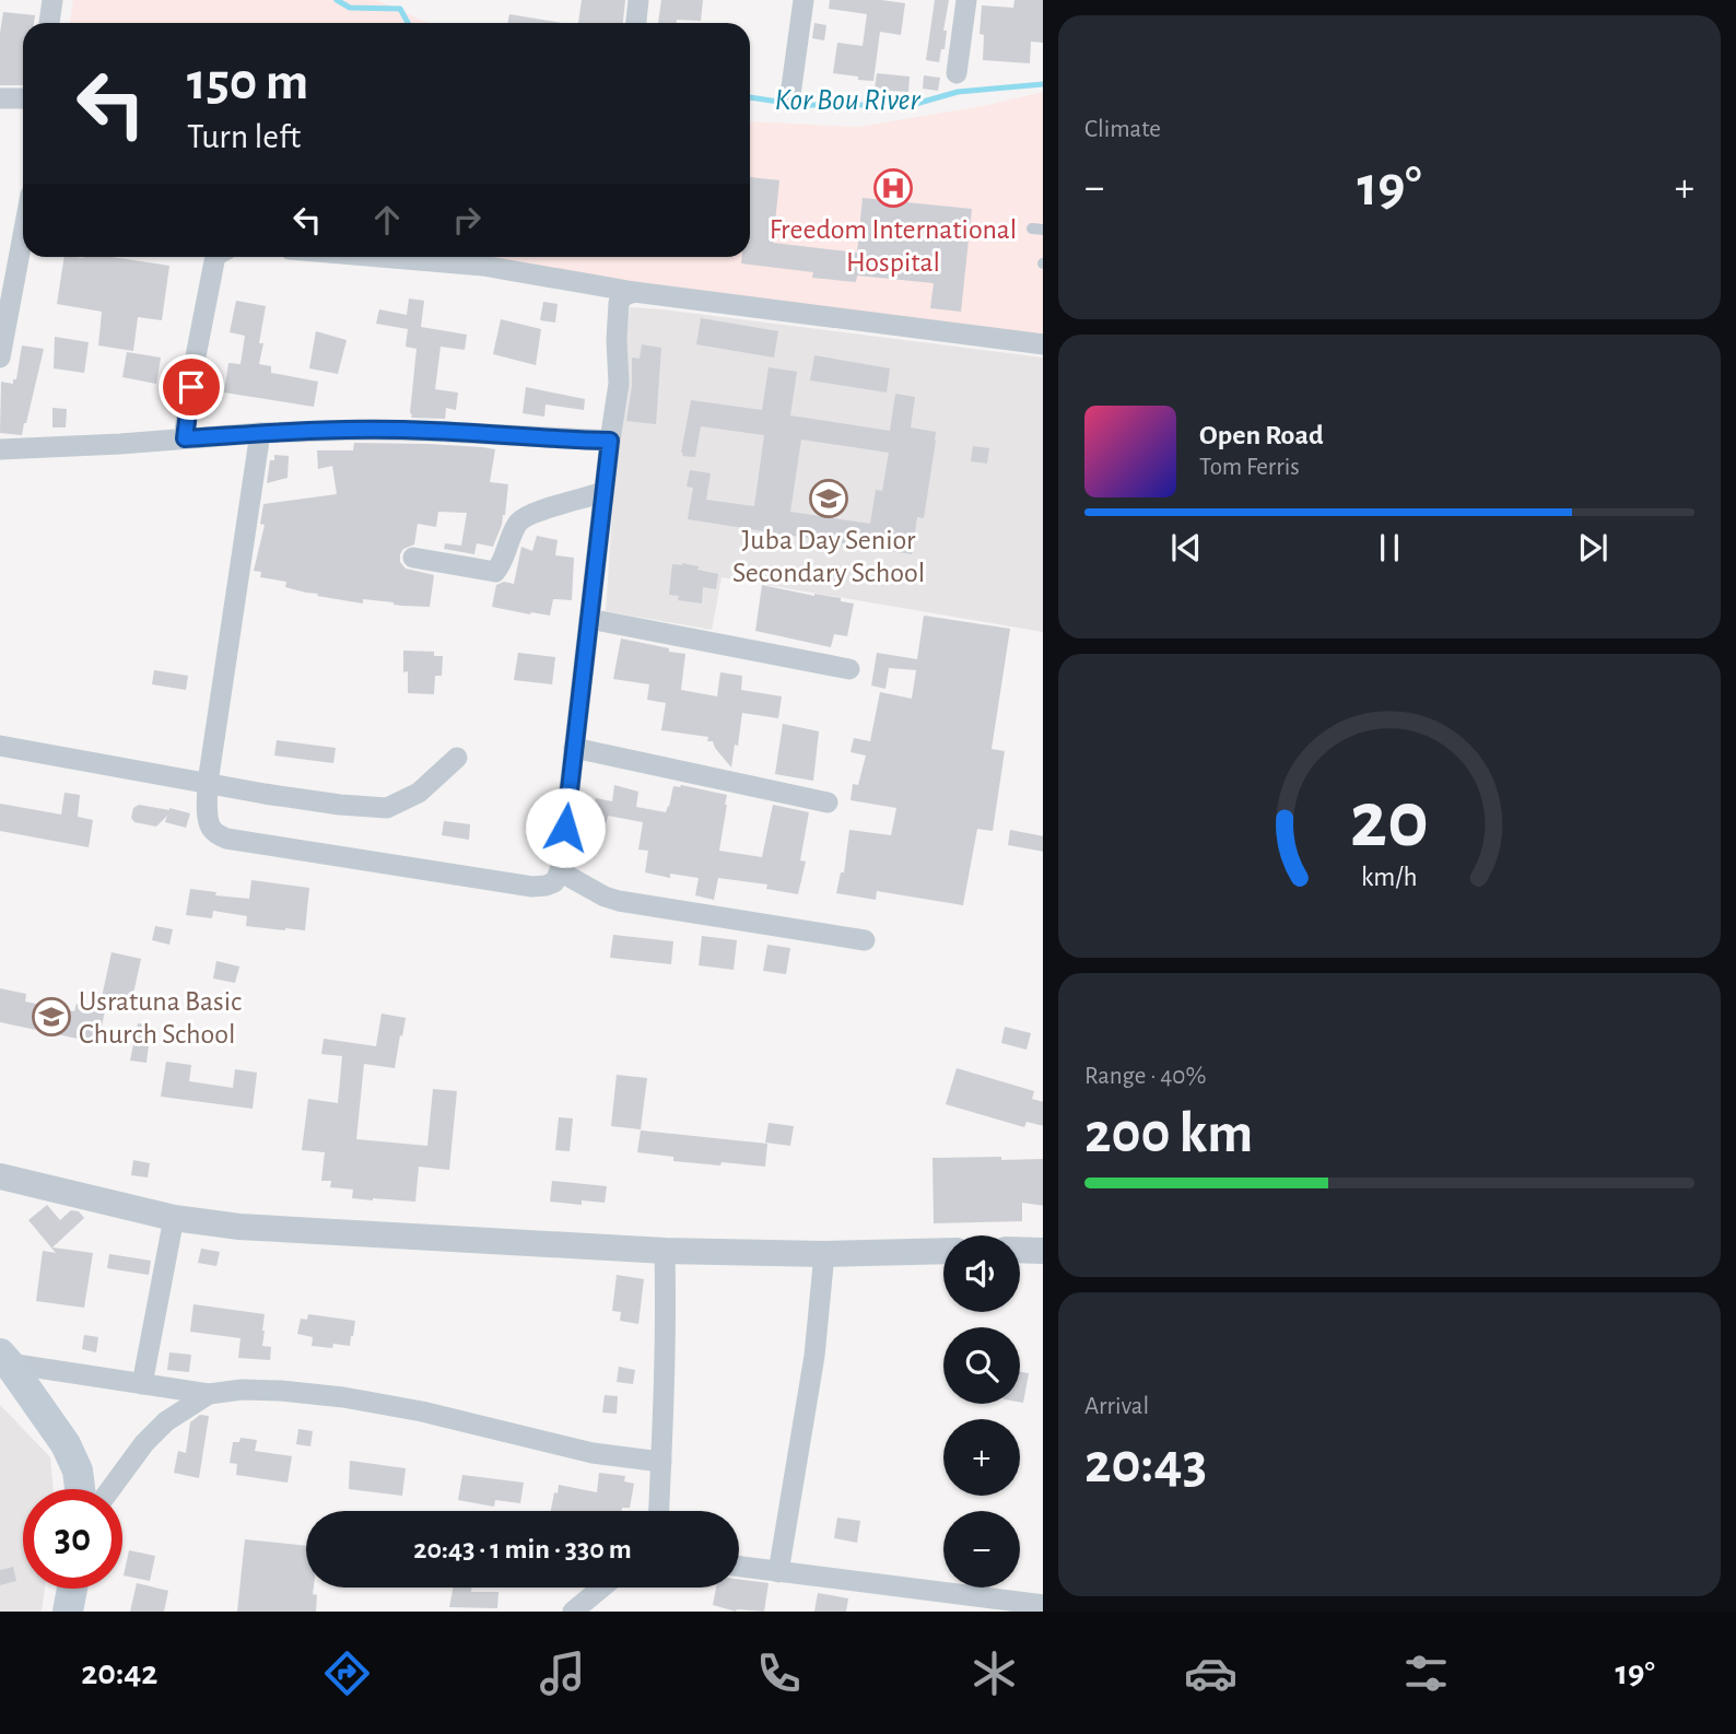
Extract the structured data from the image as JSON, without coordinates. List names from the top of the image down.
{
  "water": ["Kor Bou River"],
  "places": {
    "hospital": ["Freedom International Hospital"],
    "school or university": ["Juba Day Senior Secondary School", "Usratuna Basic Church School"]
  },
  "page": {
    "tile": [
      "Climate",
      ["Range · 40%", "200 km"],
      ["Arrival", "20:43"]
    ],
    "turn": ["150 m", "Turn left"],
    "heat": ["−", "19°", "+"],
    "song": ["Open Road", "Tom Ferris"],
    "map_buttons": ["+", "−"],
    "limit": "30",
    "trip": "20:43 · 1 min · 330 m",
    "tabs": ["20:42", "19°"],
    "gauge": ["20", "km/h"]
  }
}
